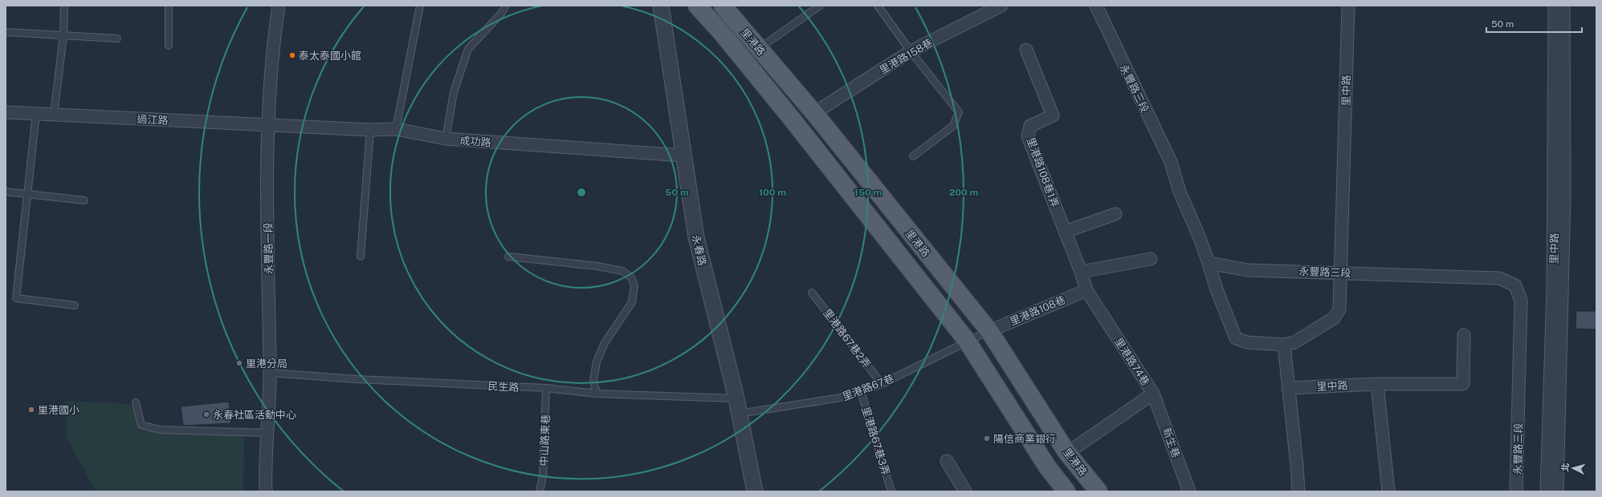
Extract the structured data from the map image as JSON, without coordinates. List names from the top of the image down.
{
  "streets": {
    "main road": ["里港路"],
    "street": [
      "里港路158巷",
      "永豐路三段",
      "里中路",
      "過江路",
      "成功路",
      "里港路108巷1弄",
      "永豐路一段",
      "永春路",
      "里港路108巷",
      "里港路74巷",
      "新生巷"
    ],
    "lane": [
      "里港路67巷2弄",
      "民生路",
      "里港路67巷",
      "中山路東巷",
      "里港路67巷3弄"
    ]
  },
  "crossings": [
    ["里港路", "里港路158巷"],
    ["里港路", "里港路108巷"],
    ["里港路", "里港路74巷"],
    ["里港路", "里港路67巷"],
    ["永豐路三段", "里中路"],
    ["過江路", "成功路"],
    ["過江路", "永豐路一段"],
    ["成功路", "永豐路一段"],
    ["成功路", "永春路"],
    ["里港路108巷1弄", "里港路108巷"],
    ["里港路108巷1弄", "里港路74巷"],
    ["永豐路一段", "民生路"],
    ["永春路", "民生路"],
    ["永春路", "里港路67巷"],
    ["里港路108巷", "里港路74巷"],
    ["里港路108巷", "里港路67巷"],
    ["里港路67巷2弄", "里港路67巷"],
    ["里港路74巷", "新生巷"],
    ["民生路", "中山路東巷"],
    ["里港路67巷", "里港路67巷3弄"]
  ],
  "places": [
    "泰太泰國小館",
    "里港分局",
    "里港國小",
    "永春社區活動中心",
    "陽信商業銀行"
  ],
  "scale_bar": "50 m",
  "north": "left",
  "rings": [
    "50 m",
    "100 m",
    "150 m",
    "200 m"
  ]
}
